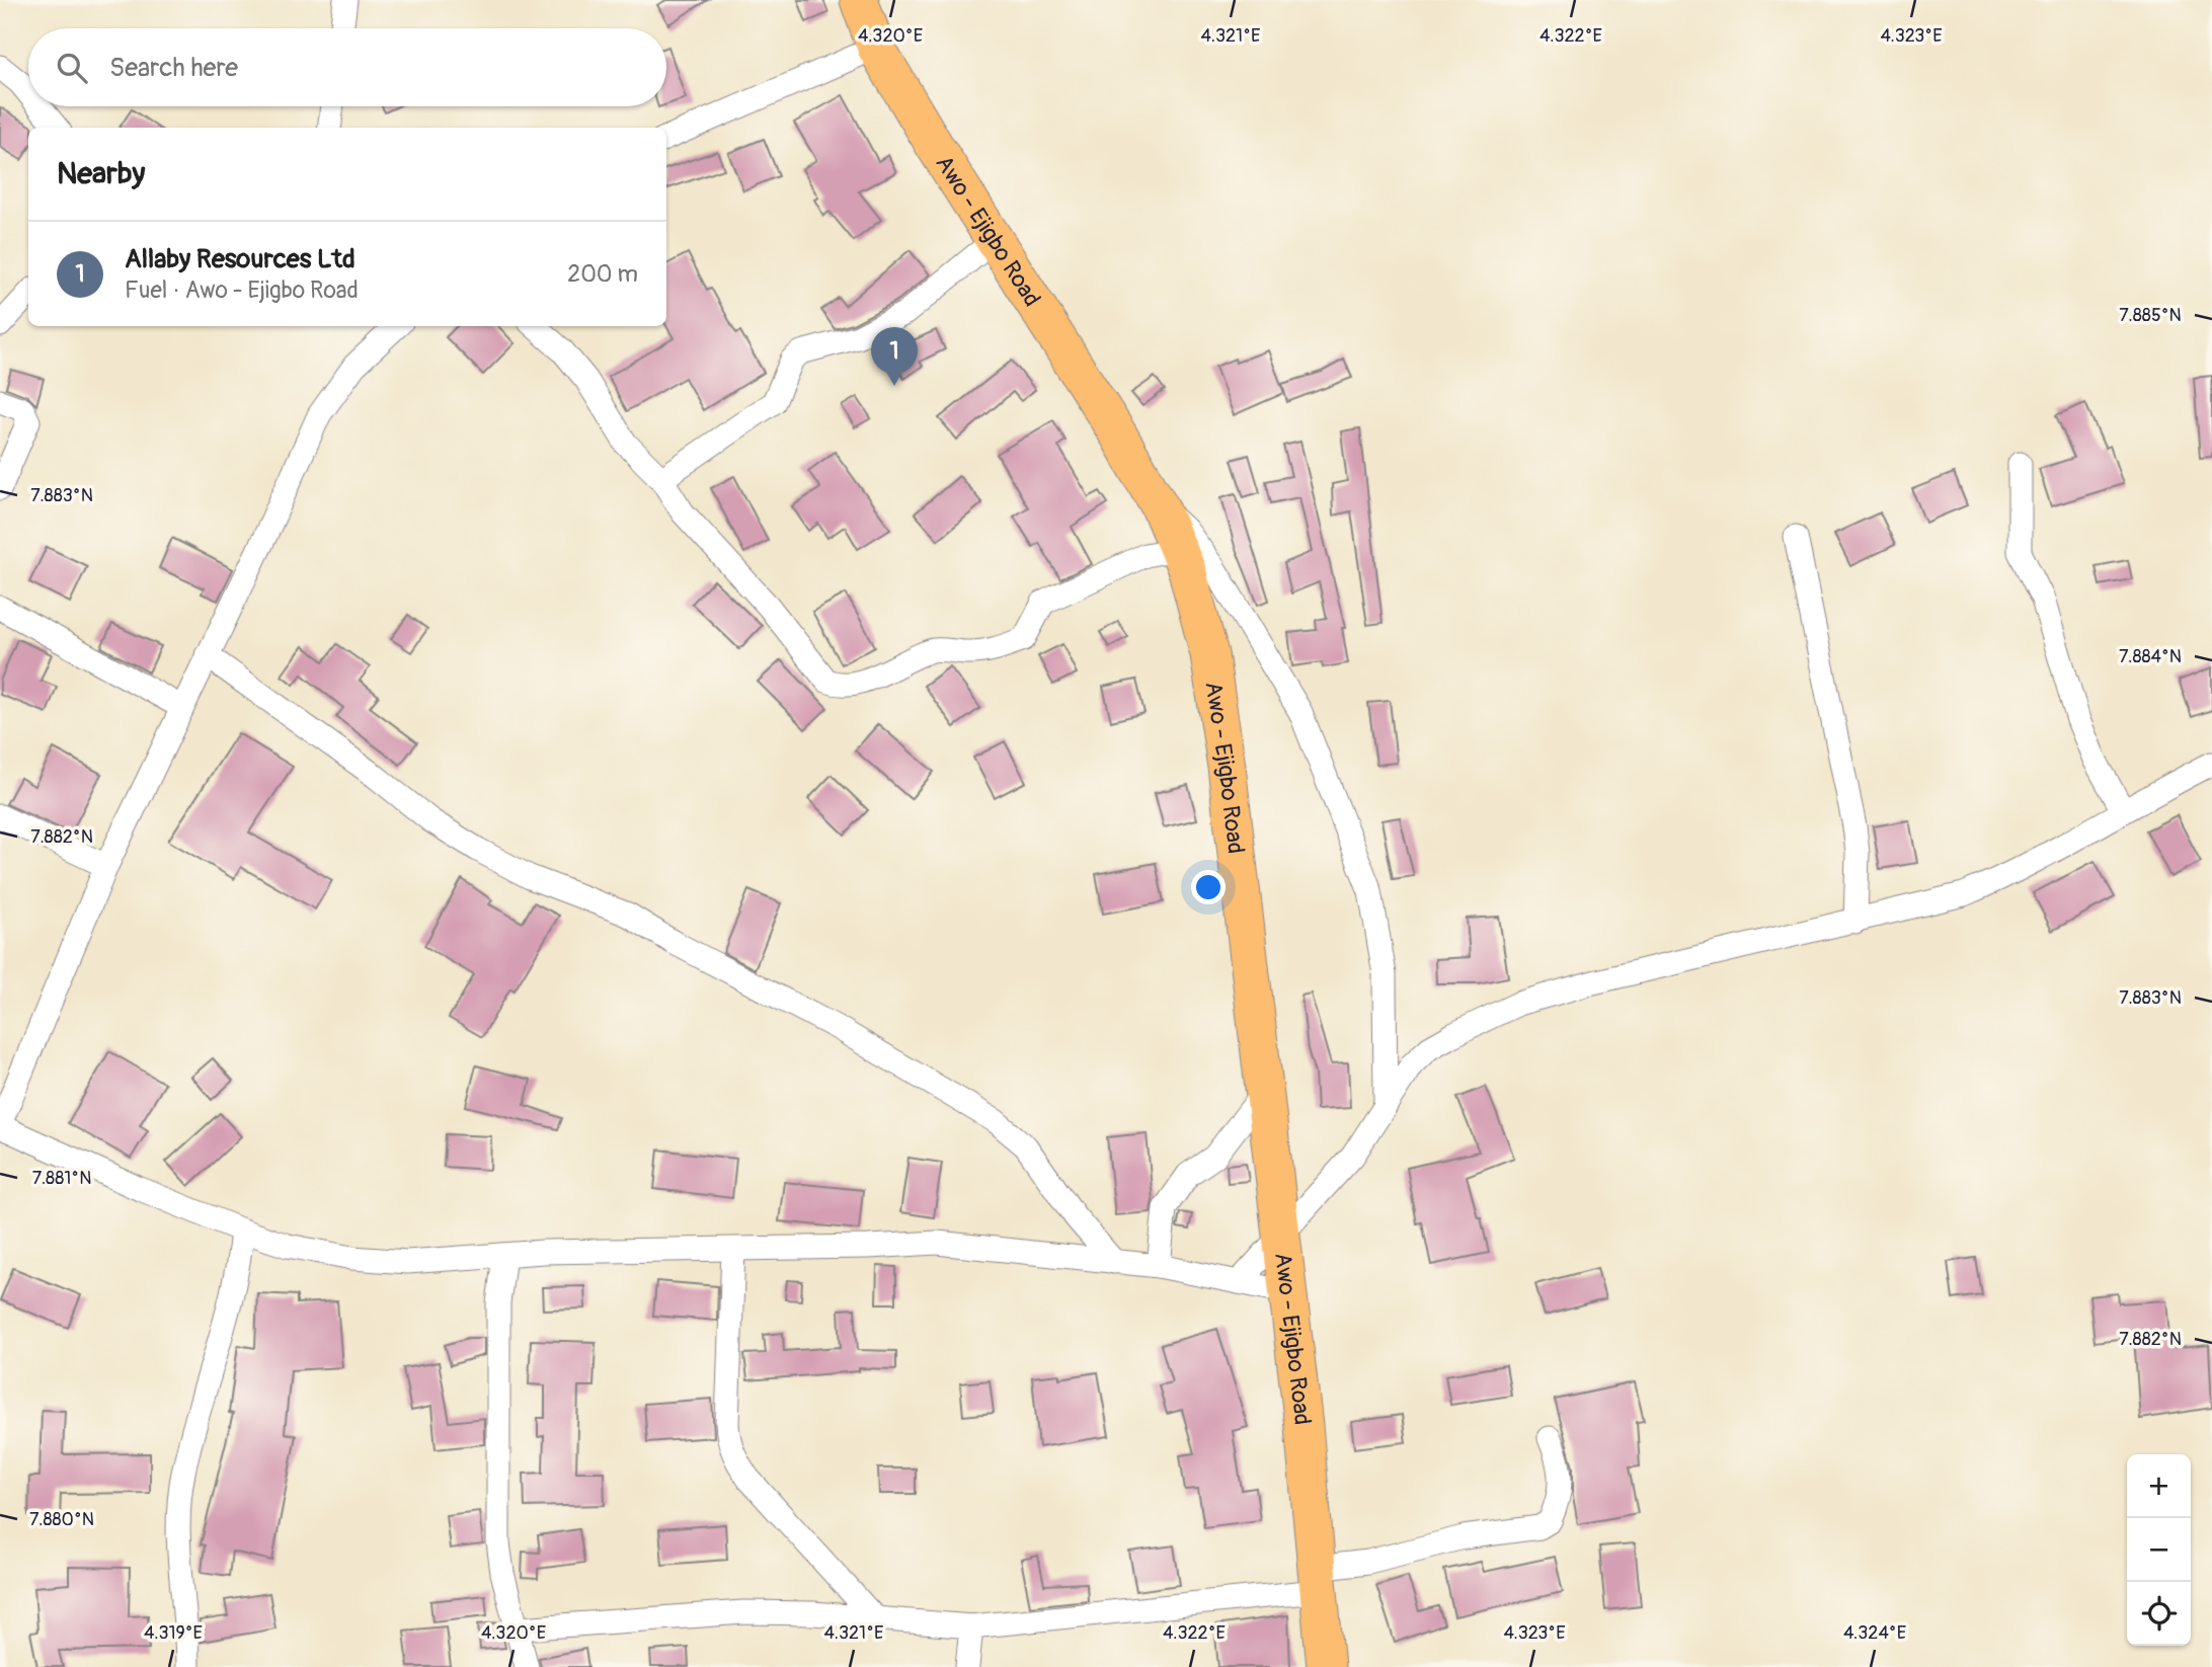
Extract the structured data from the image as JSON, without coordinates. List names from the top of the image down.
{
  "streets": {
    "main road": ["Awo - Ejigbo Road"]
  },
  "page": {
    "search": "Search here",
    "heading": "Nearby",
    "list": [
      {
        "mark": "1",
        "name": "Allaby Resources Ltd",
        "note": "Fuel · Awo - Ejigbo Road",
        "value": "200 m"
      }
    ],
    "pins": "1",
    "map_buttons": ["+", "−"]
  },
  "coordinates": [
    "4.320°E",
    "4.321°E",
    "4.322°E",
    "4.323°E",
    "7.885°N",
    "7.883°N",
    "7.884°N",
    "7.882°N",
    "7.881°N",
    "7.880°N",
    "4.319°E",
    "4.324°E"
  ]
}
